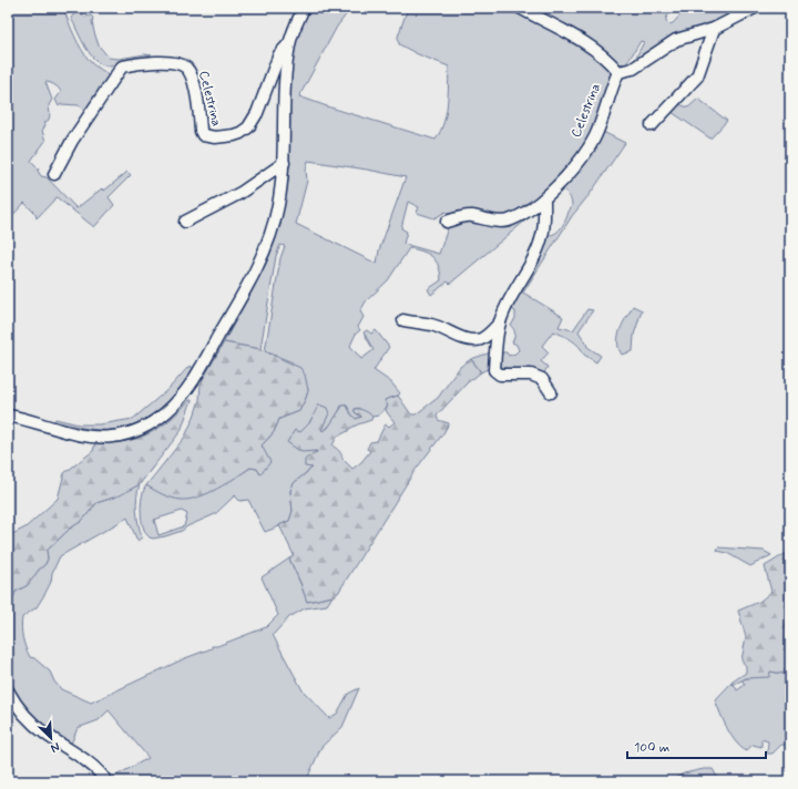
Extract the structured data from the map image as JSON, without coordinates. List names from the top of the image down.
{
  "streets": {
    "street": ["Celestrina"]
  },
  "scale_bar": "100 m",
  "north": "bottom right"
}
